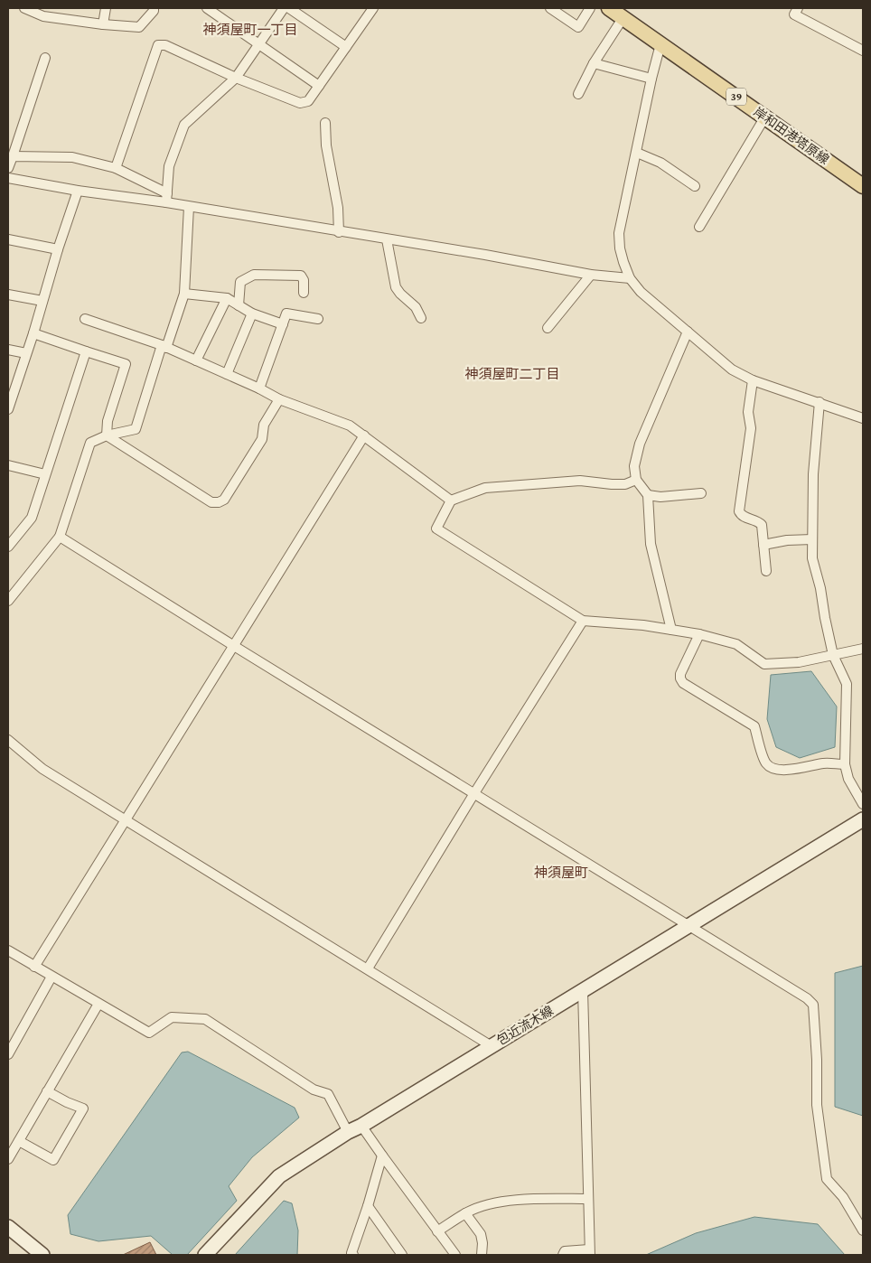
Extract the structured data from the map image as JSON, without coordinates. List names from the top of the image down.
{
  "streets": {
    "main road": ["39", "岸和田港塔原線"],
    "street": ["包近流木線"]
  },
  "districts": ["神須屋町一丁目", "神須屋町二丁目", "神須屋町"]
}
